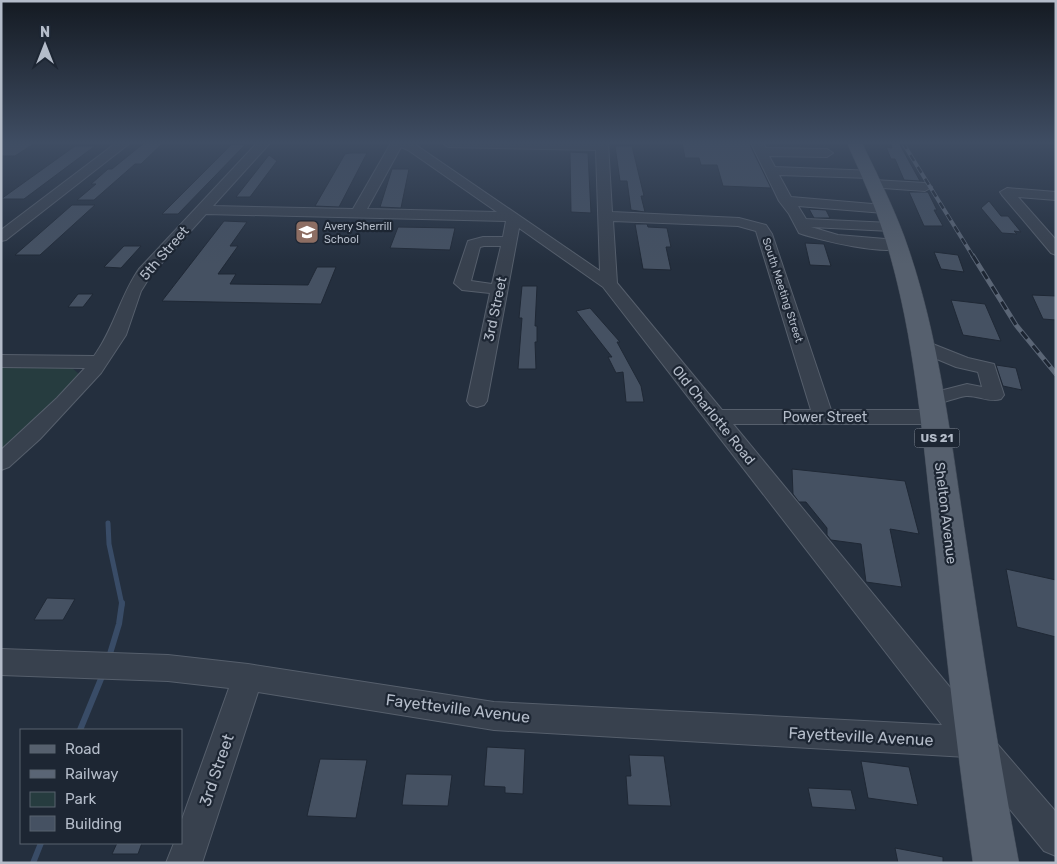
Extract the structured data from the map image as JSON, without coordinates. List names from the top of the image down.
{
  "streets": {
    "main road": ["US 21", "Shelton Avenue"],
    "street": [
      "5th Street",
      "South Meeting Street",
      "3rd Street",
      "Old Charlotte Road",
      "Power Street",
      "Fayetteville Avenue"
    ]
  },
  "crossings": [
    ["South Meeting Street", "Power Street"],
    ["3rd Street", "Old Charlotte Road"],
    ["3rd Street", "Fayetteville Avenue"],
    ["Old Charlotte Road", "Power Street"],
    ["Old Charlotte Road", "Shelton Avenue"],
    ["Old Charlotte Road", "Fayetteville Avenue"],
    ["Power Street", "Shelton Avenue"],
    ["Shelton Avenue", "Fayetteville Avenue"]
  ],
  "places": {
    "school or university": ["Avery Sherrill School"]
  },
  "legend": [
    "Road",
    "Railway",
    "Park",
    "Building"
  ],
  "north": "top"
}
